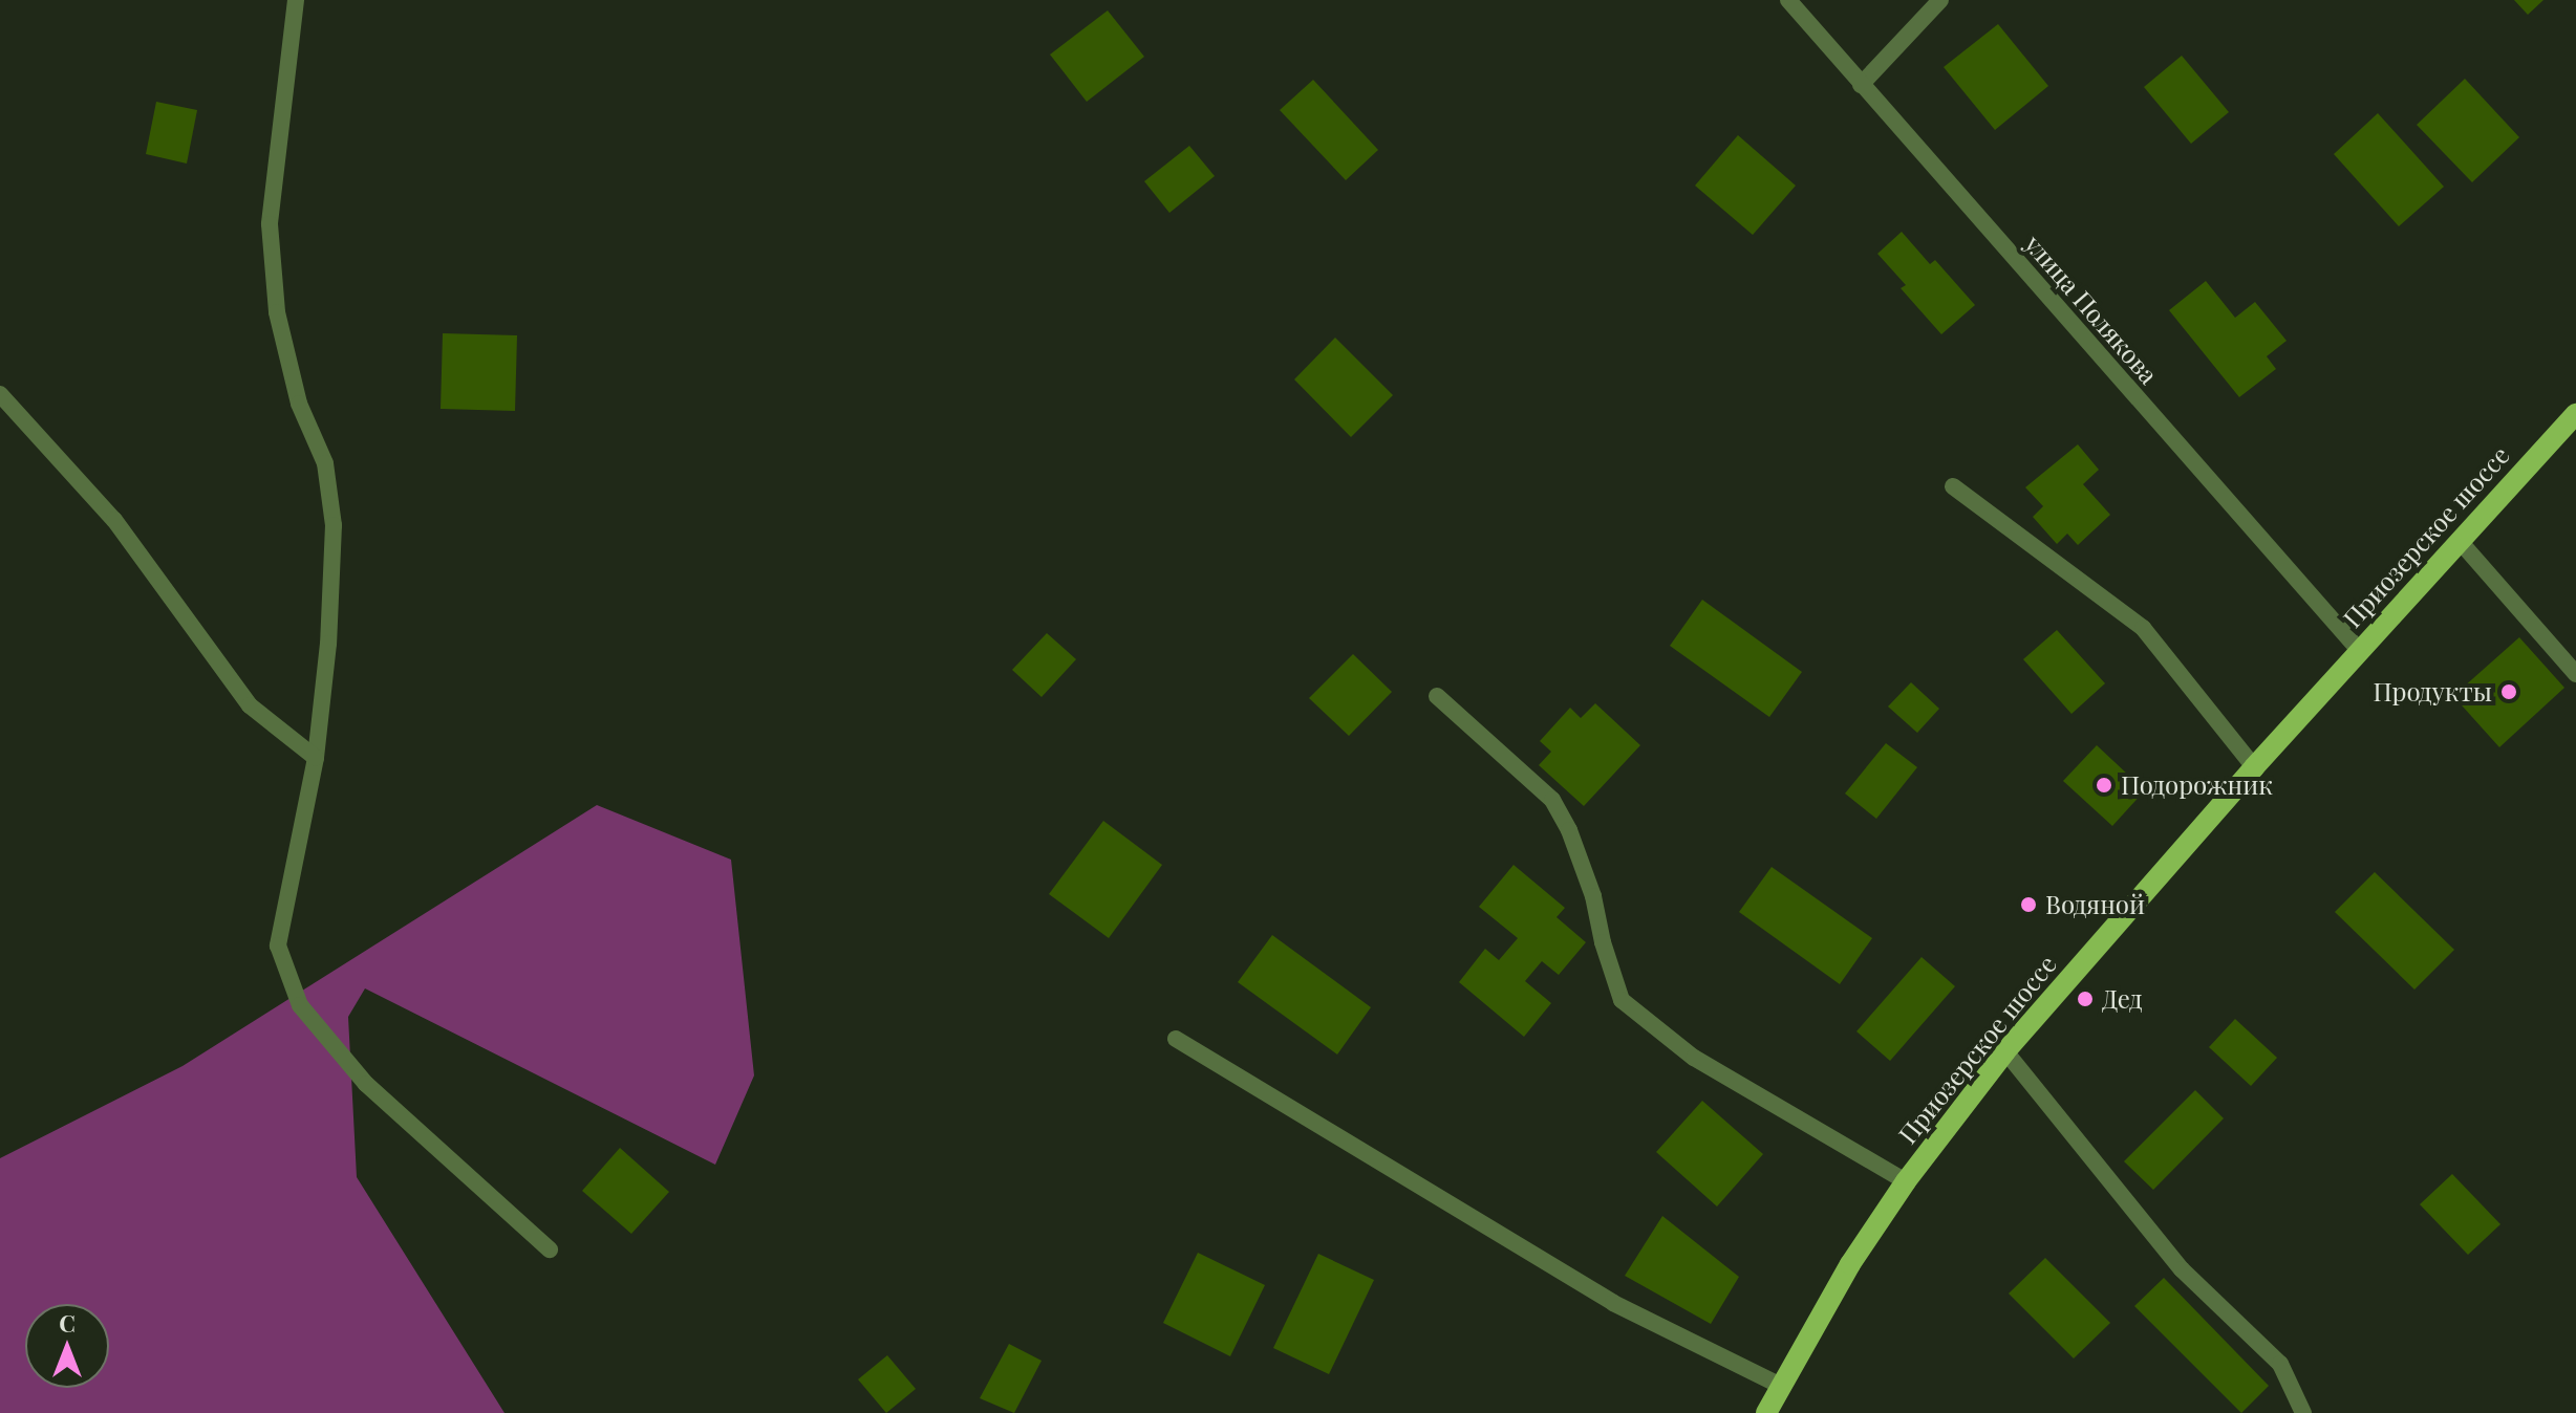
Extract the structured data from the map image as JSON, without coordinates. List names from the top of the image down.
{
  "streets": {
    "main road": ["Приозерское шоссе"],
    "street": ["улица Полякова"]
  },
  "crossings": [
    ["улица Полякова", "Приозерское шоссе"]
  ],
  "places": [
    "Продукты",
    "Подорожник",
    "Водяной",
    "Дед"
  ],
  "north": "top"
}
